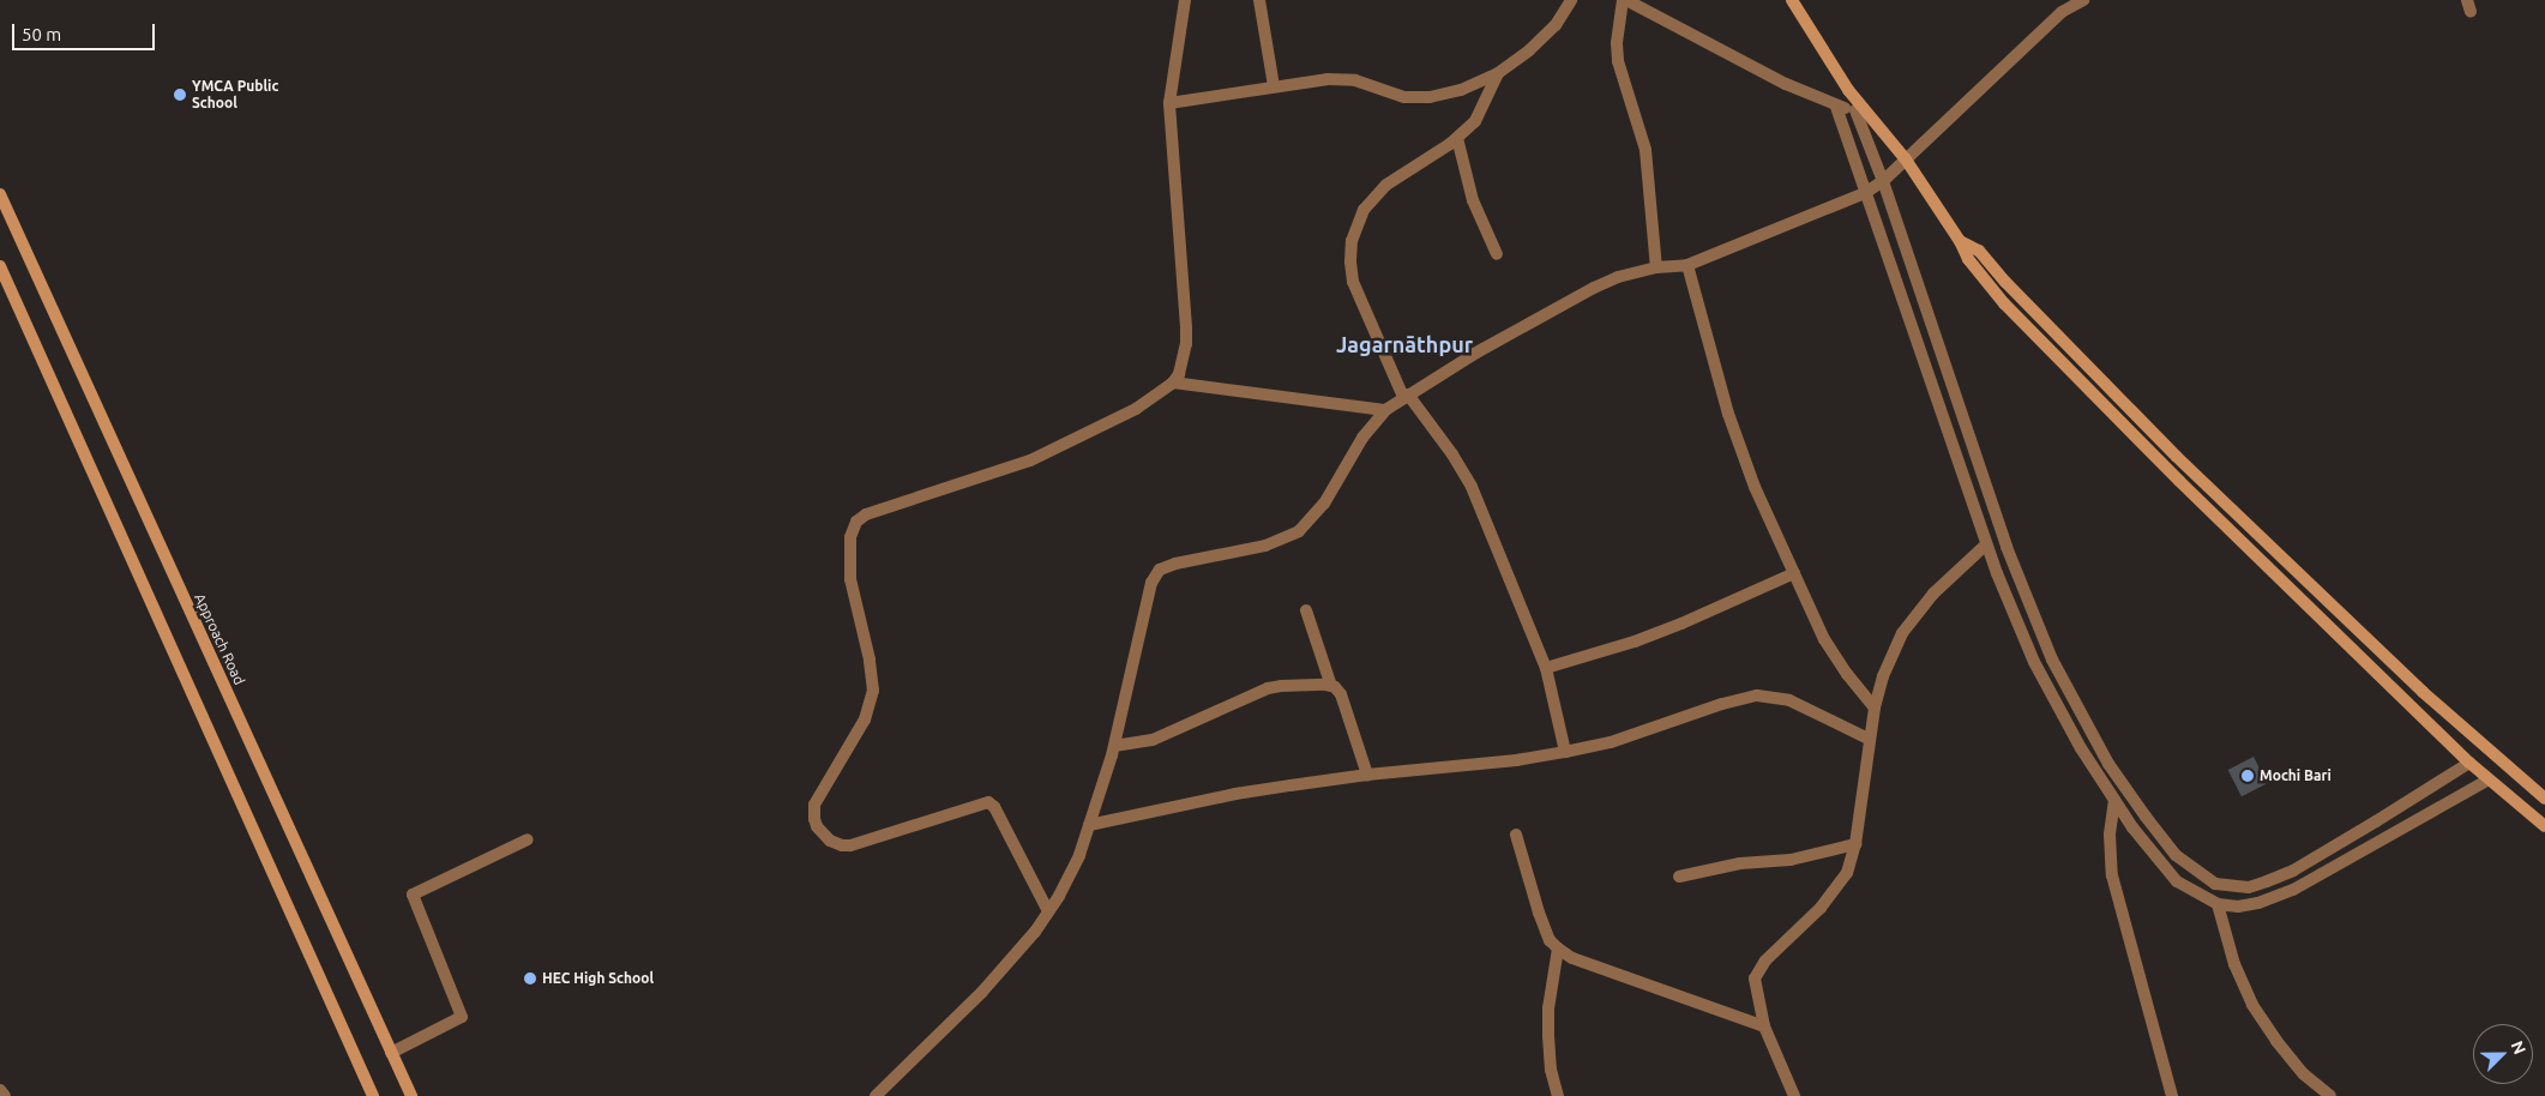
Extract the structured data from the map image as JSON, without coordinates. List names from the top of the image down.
{
  "streets": {
    "main road": ["Approach Road"]
  },
  "districts": ["Jagarnāthpur"],
  "places": ["YMCA Public School", "Mochi Bari", "HEC High School"],
  "scale_bar": "50 m",
  "north": "top right"
}
